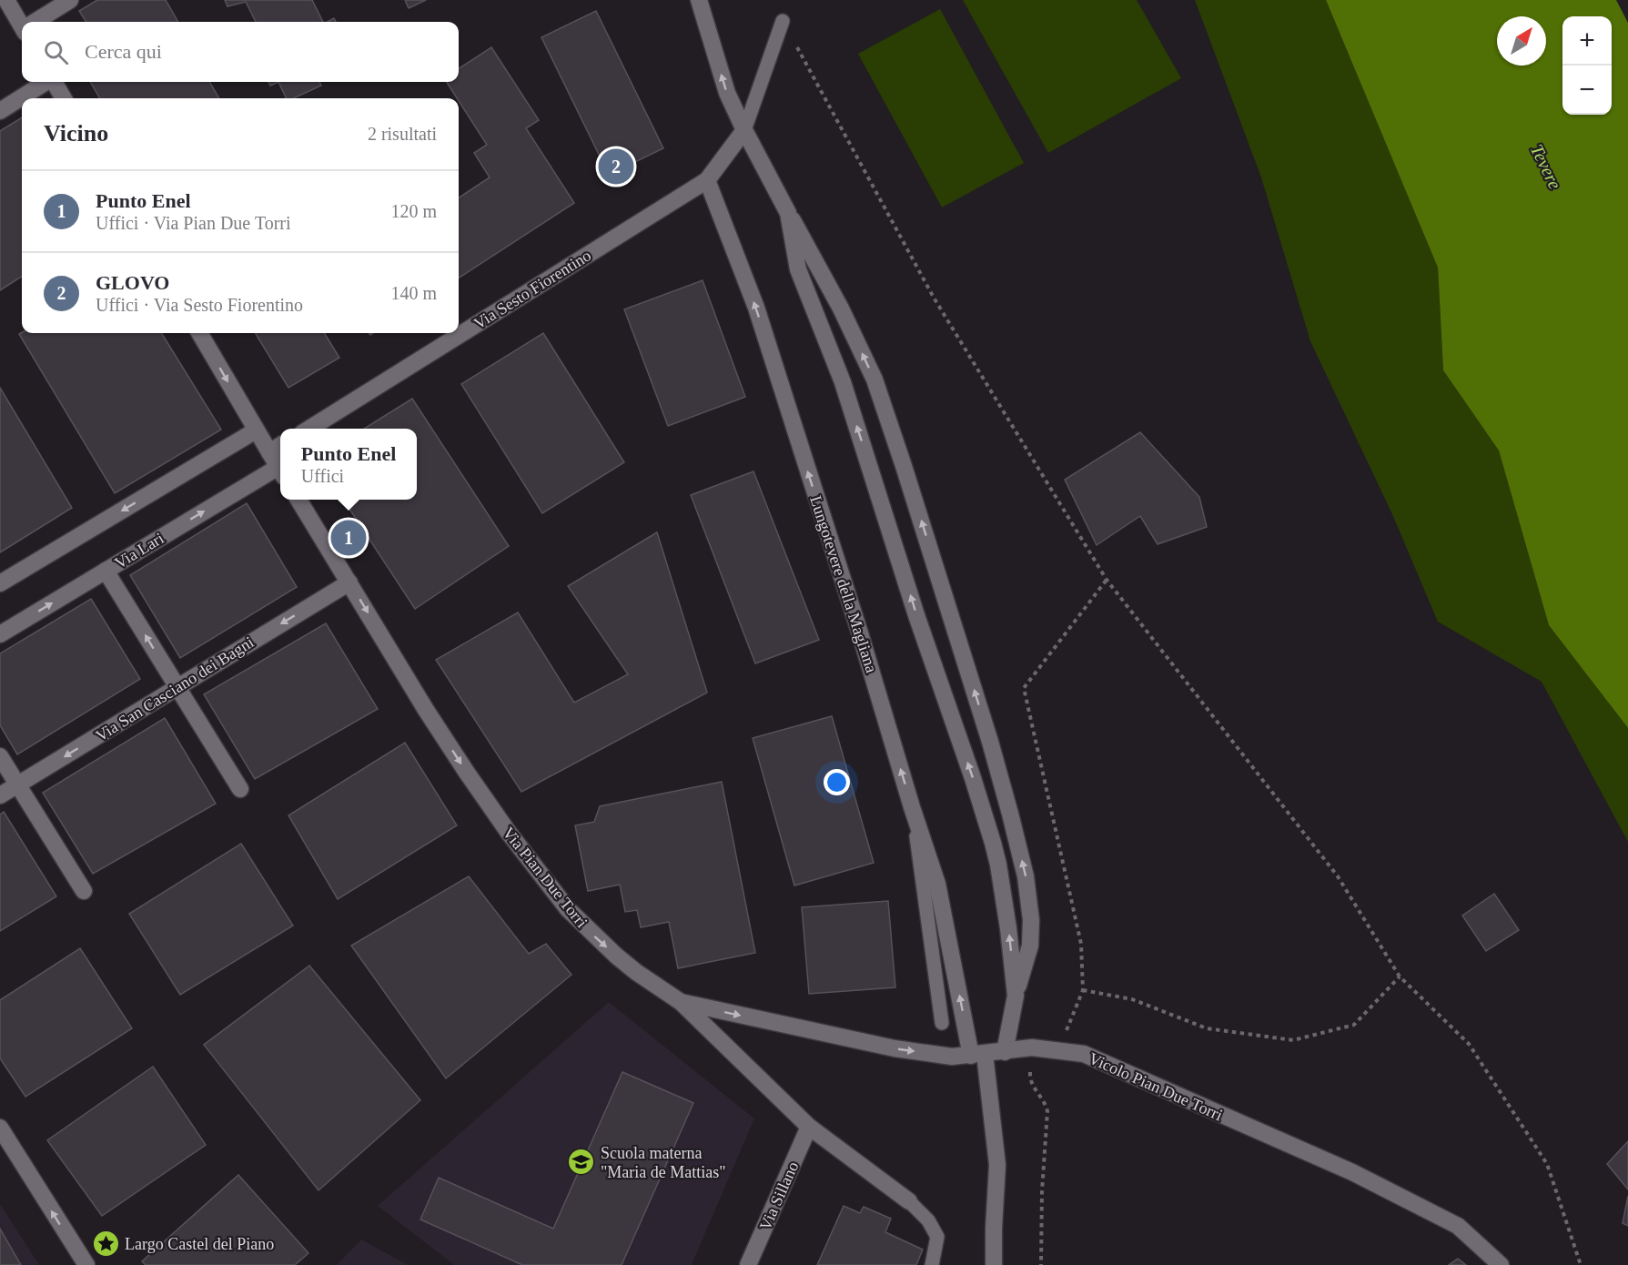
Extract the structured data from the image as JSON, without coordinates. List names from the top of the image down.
{
  "streets": {
    "street": [
      "Via Sesto Fiorentino",
      "Via Lari",
      "Lungotevere della Magliana",
      "Via San Casciano dei Bagni",
      "Via Pian Due Torri",
      "Vicolo Pian Due Torri",
      "Via Sillano"
    ]
  },
  "crossings": [
    ["Via Sesto Fiorentino", "Lungotevere della Magliana"],
    ["Lungotevere della Magliana", "Vicolo Pian Due Torri"],
    ["Via San Casciano dei Bagni", "Via Pian Due Torri"],
    ["Via Pian Due Torri", "Vicolo Pian Due Torri"],
    ["Via Pian Due Torri", "Via Sillano"]
  ],
  "one_way": ["Via San Casciano dei Bagni", "Via Pian Due Torri"],
  "water": ["Tevere"],
  "places": {
    "school or university": ["Scuola materna \"Maria de Mattias\""],
    "place": ["Largo Castel del Piano"]
  },
  "north": "top right",
  "page": {
    "map_buttons": ["+", "−"],
    "search": "Cerca qui",
    "heading": ["Vicino", "2 risultati"],
    "pins": ["2", "1"],
    "list": [
      {
        "mark": "1",
        "name": "Punto Enel",
        "note": "Uffici · Via Pian Due Torri",
        "value": "120 m"
      },
      {
        "mark": "2",
        "name": "GLOVO",
        "note": "Uffici · Via Sesto Fiorentino",
        "value": "140 m"
      }
    ],
    "popup": ["Punto Enel", "Uffici"]
  }
}
